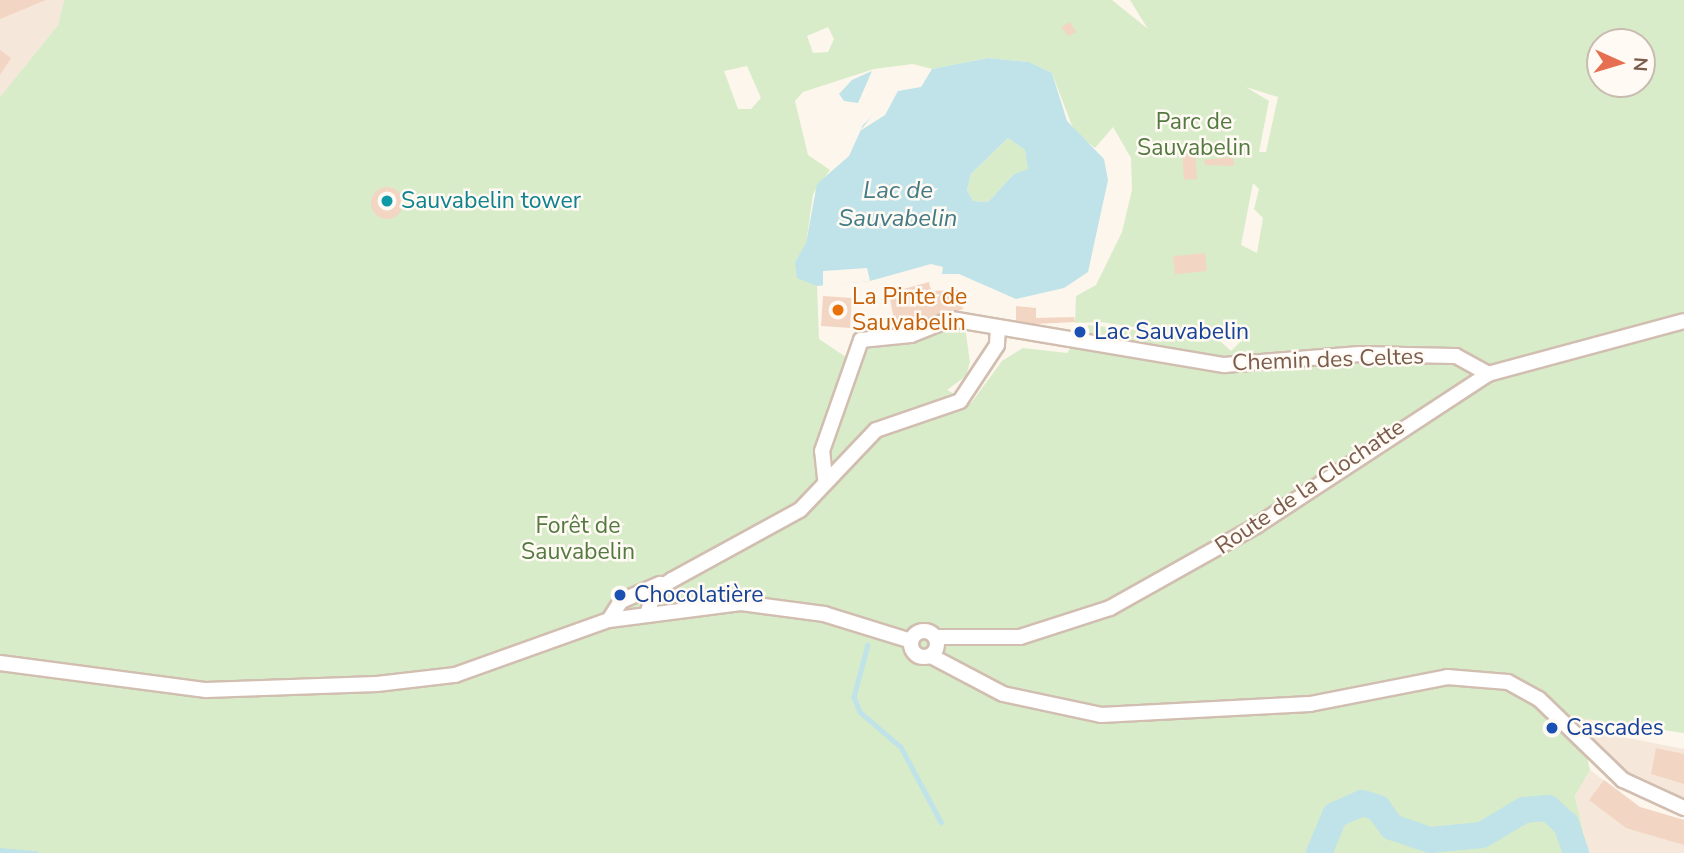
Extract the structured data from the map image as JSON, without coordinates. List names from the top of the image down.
{
  "streets": {
    "street": ["Chemin des Celtes", "Route de la Clochatte"]
  },
  "crossings": [
    ["Chemin des Celtes", "Route de la Clochatte"]
  ],
  "water": ["Lac de Sauvabelin"],
  "parks": ["Parc de Sauvabelin", "Forêt de Sauvabelin"],
  "places": [
    "Sauvabelin tower",
    "La Pinte de Sauvabelin",
    "Lac Sauvabelin",
    "Chocolatière",
    "Cascades"
  ],
  "north": "right"
}
